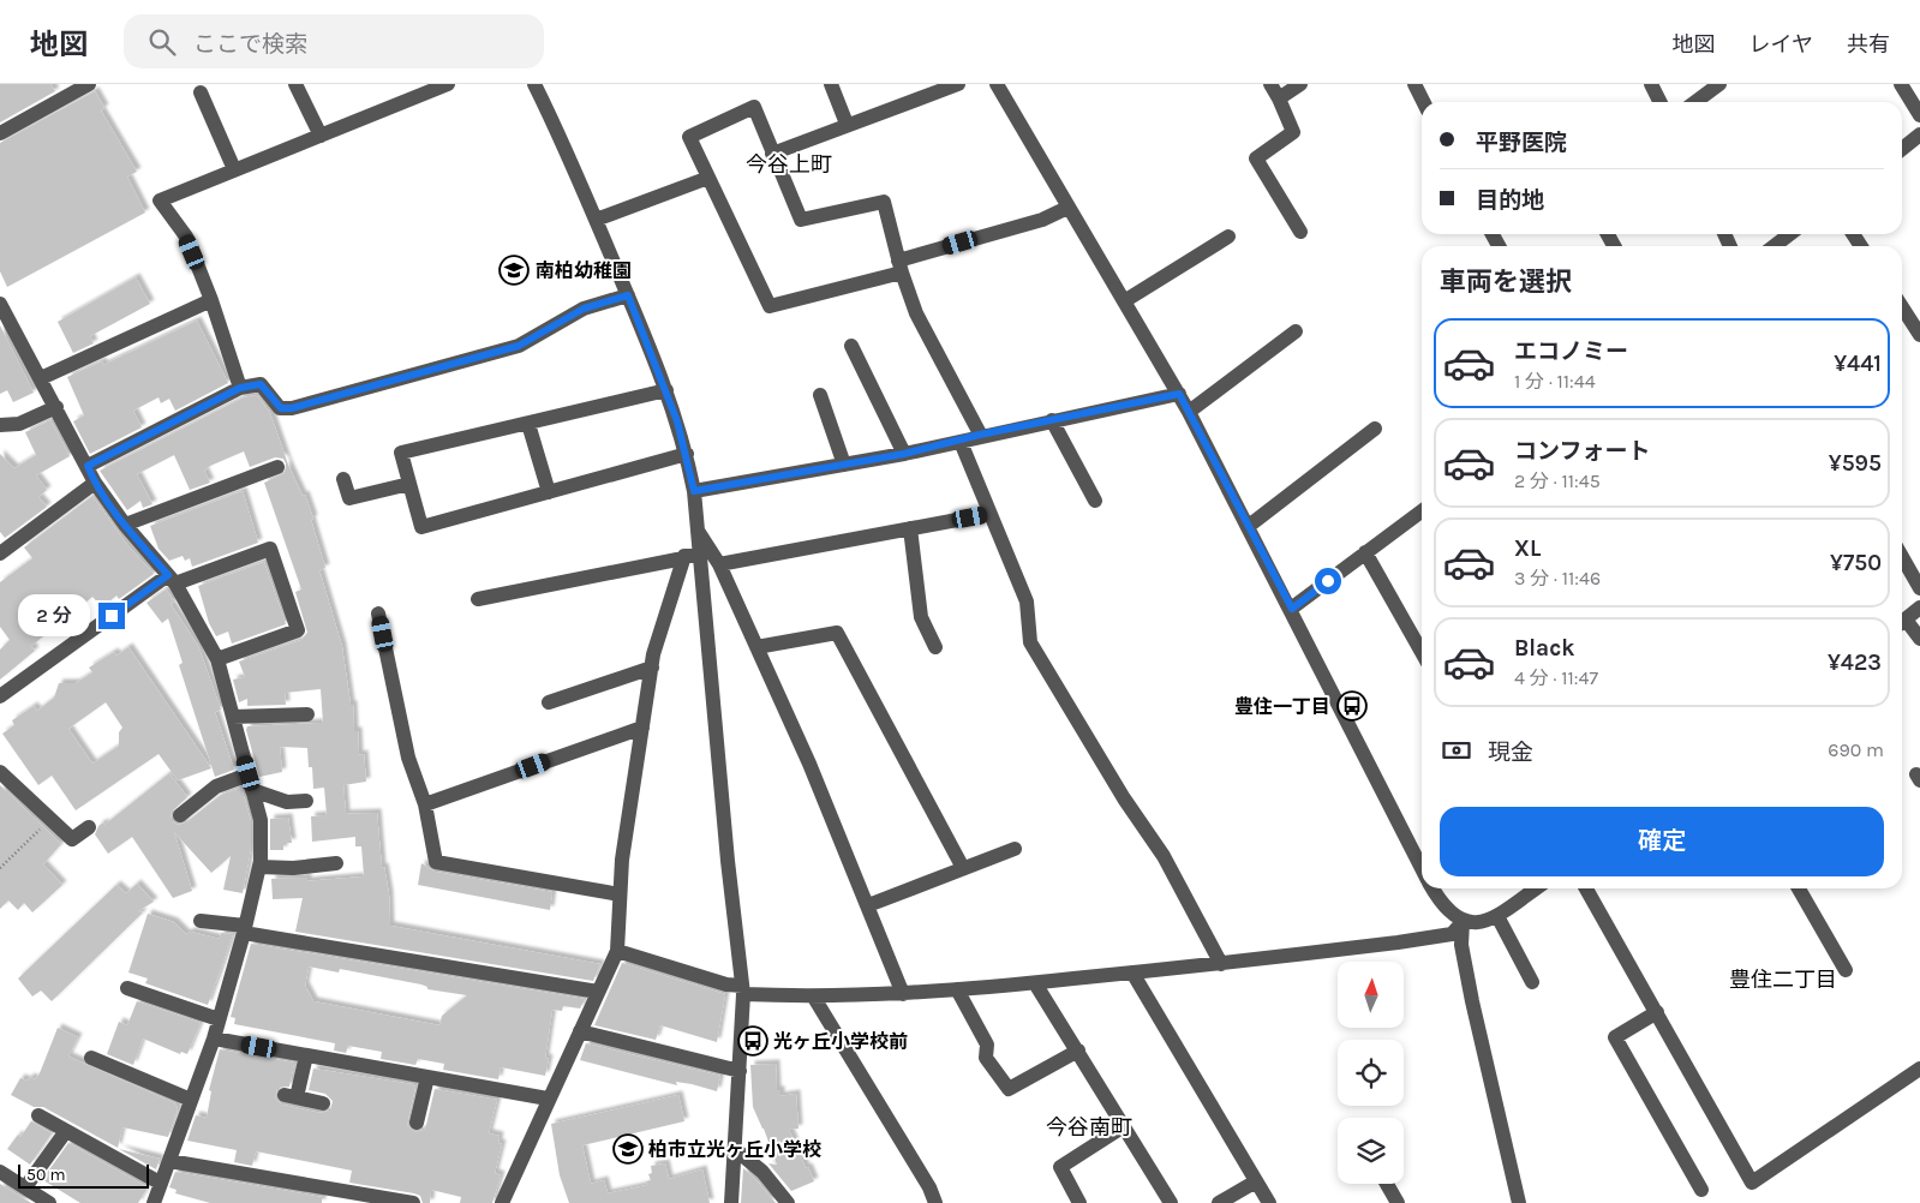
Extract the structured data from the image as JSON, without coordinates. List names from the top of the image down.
{
  "districts": ["今谷上町", "豊住二丁目", "今谷南町"],
  "places": {
    "school or university": ["南柏幼稚園", "柏市立光ヶ丘小学校"],
    "bus stop": ["豊住一丁目", "光ヶ丘小学校前"]
  },
  "scale_bar": "50 m",
  "north": "top",
  "page": {
    "header": "地図",
    "search": "ここで検索",
    "nav": ["地図", "レイヤ", "共有"],
    "banner": ["平野医院", "目的地"],
    "heading": "車両を選択",
    "list": [
      {
        "name": "エコノミー",
        "note": "1 分 · 11:44",
        "value": "¥441"
      },
      {
        "name": "コンフォート",
        "note": "2 分 · 11:45",
        "value": "¥595"
      },
      {
        "name": "XL",
        "note": "3 分 · 11:46",
        "value": "¥750"
      },
      {
        "name": "Black",
        "note": "4 分 · 11:47",
        "value": "¥423"
      }
    ],
    "bubble": "2 分",
    "pay": ["現金", "690 m"],
    "buttons": "確定",
    "scale": "50 m"
  }
}
